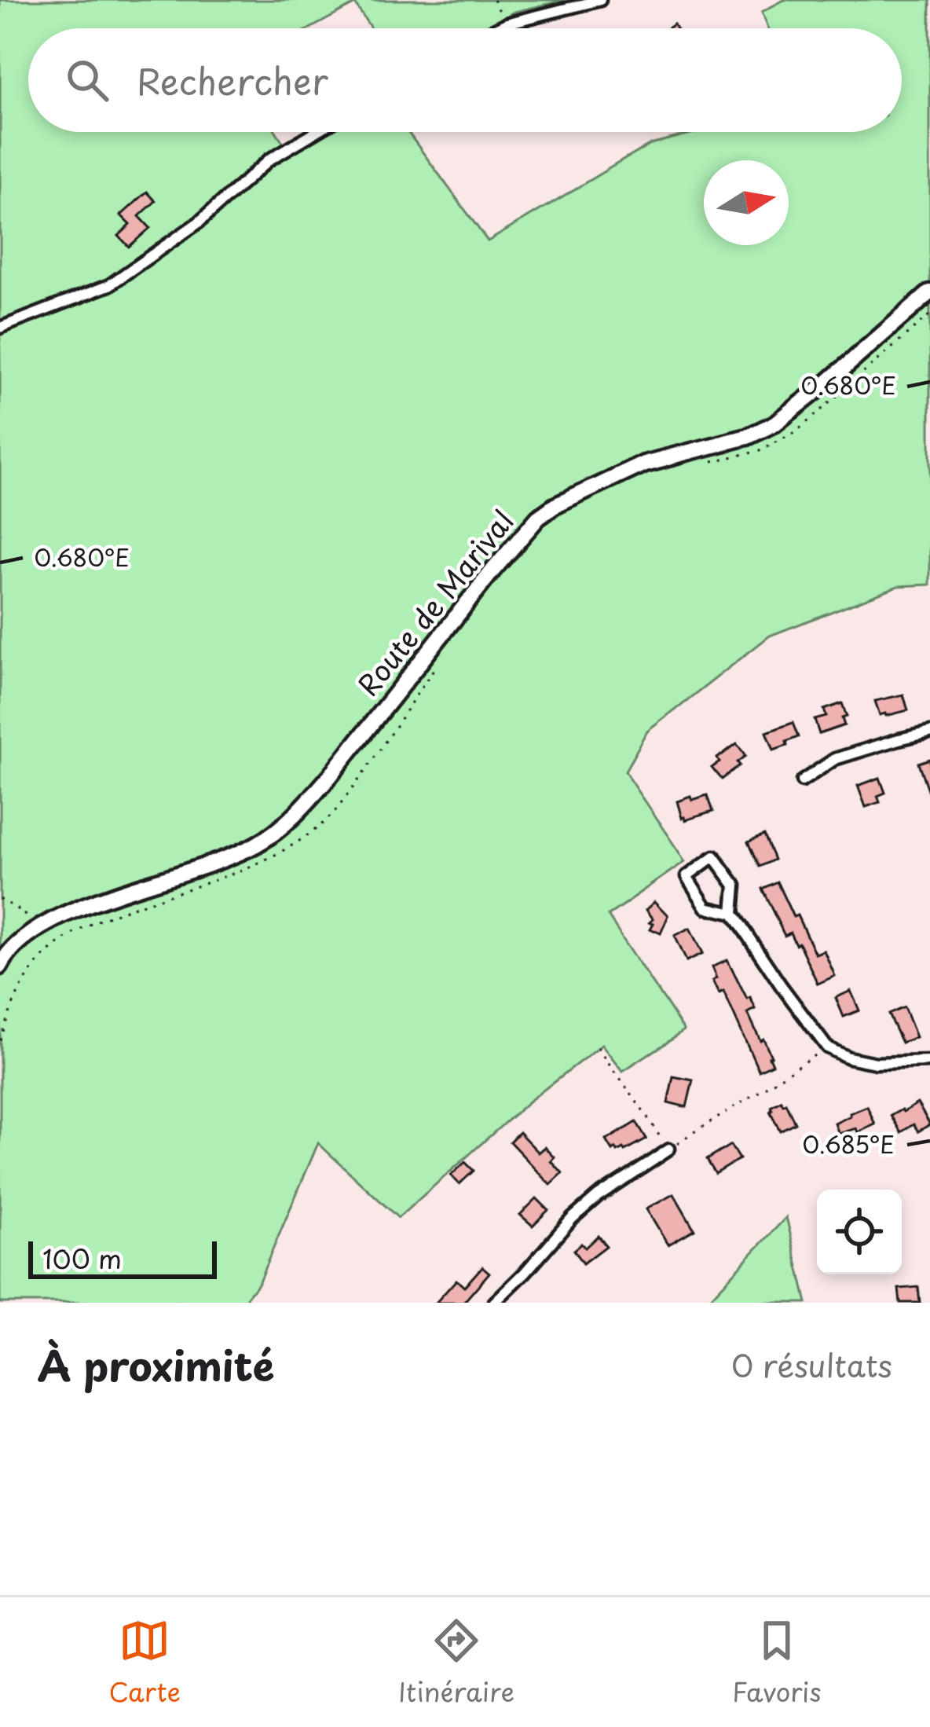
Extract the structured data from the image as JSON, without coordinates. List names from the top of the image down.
{
  "streets": {
    "main road": ["Route de Marival"]
  },
  "scale_bar": "100 m",
  "north": "right",
  "page": {
    "search": "Rechercher",
    "scale": "100 m",
    "heading": ["À proximité", "0 résultats"],
    "nav": ["Carte", "Itinéraire", "Favoris"]
  },
  "coordinates": ["0.680°E", "0.685°E"]
}
